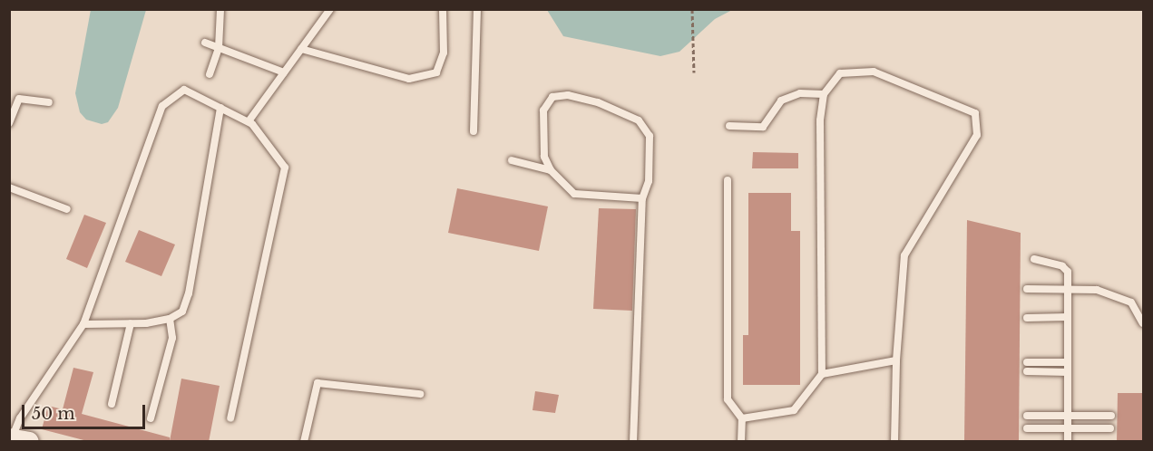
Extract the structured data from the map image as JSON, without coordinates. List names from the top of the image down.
{
  "scale_bar": "50 m"
}
